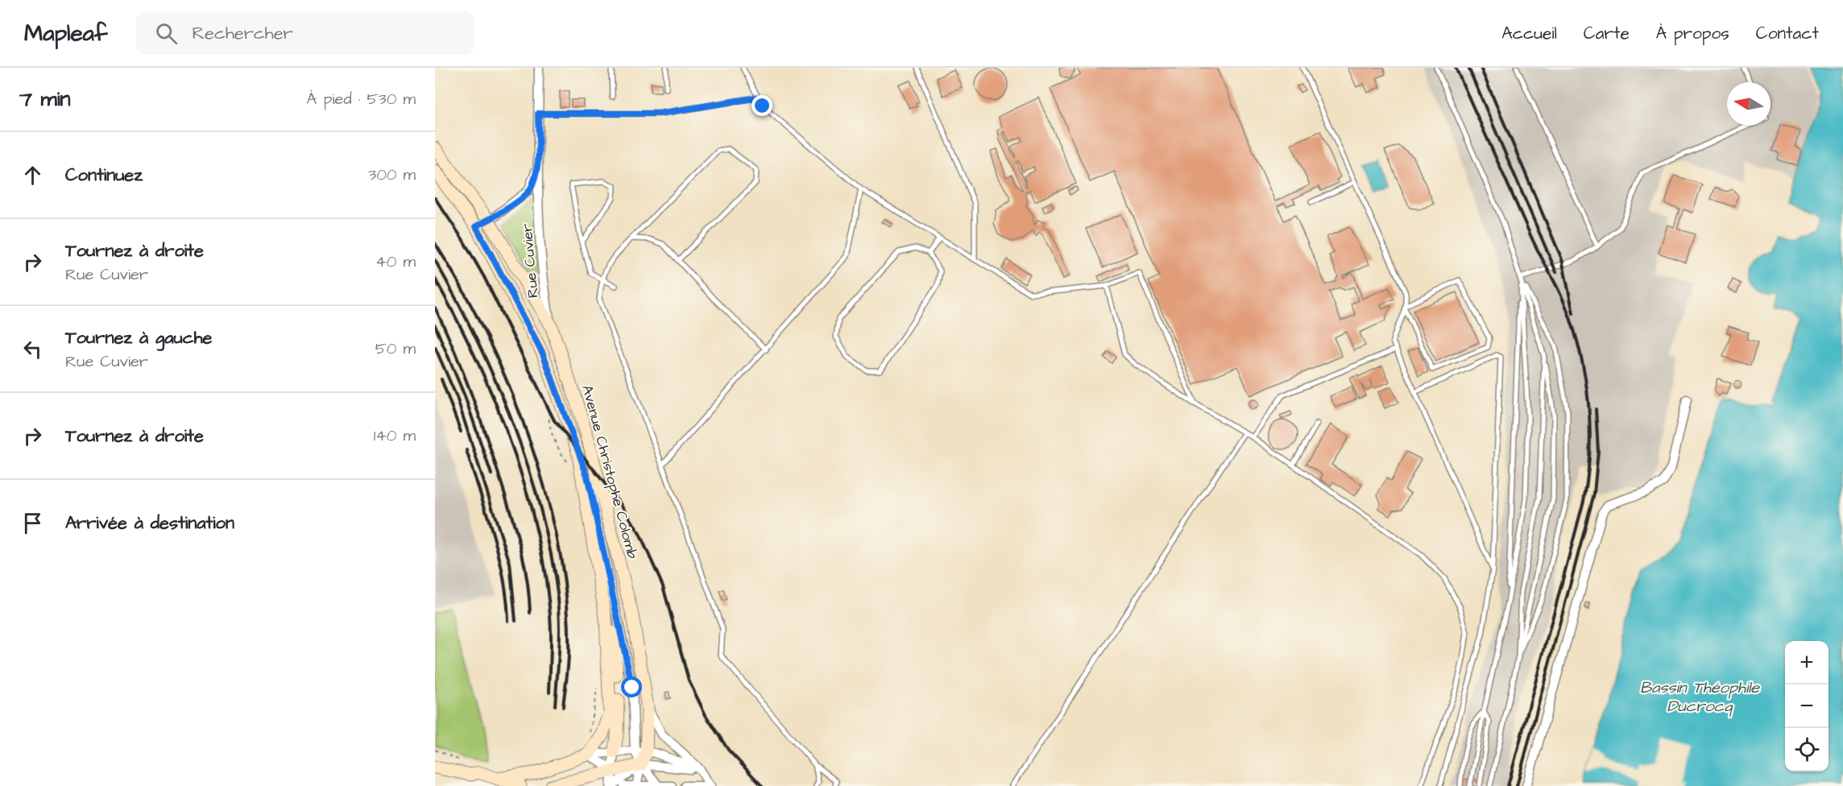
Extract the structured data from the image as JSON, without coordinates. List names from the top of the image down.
{
  "streets": {
    "main road": ["Avenue Christophe Colomb"],
    "street": ["Rue Cuvier"]
  },
  "crossings": [
    ["Rue Cuvier", "Avenue Christophe Colomb"]
  ],
  "water": ["Bassin Théophile Ducrocq"],
  "north": "left",
  "page": {
    "header": "Mapleaf",
    "search": "Rechercher",
    "nav": [
      "Accueil",
      "Carte",
      "À propos",
      "Contact"
    ],
    "heading": ["7 min", "À pied · 530 m"],
    "list": [
      ["Continuez", "300 m"],
      ["Tournez à droite", "Rue Cuvier", "40 m"],
      ["Tournez à gauche", "Rue Cuvier", "50 m"],
      ["Tournez à droite", "140 m"],
      "Arrivée à destination"
    ],
    "map_buttons": ["+", "−"]
  }
}
